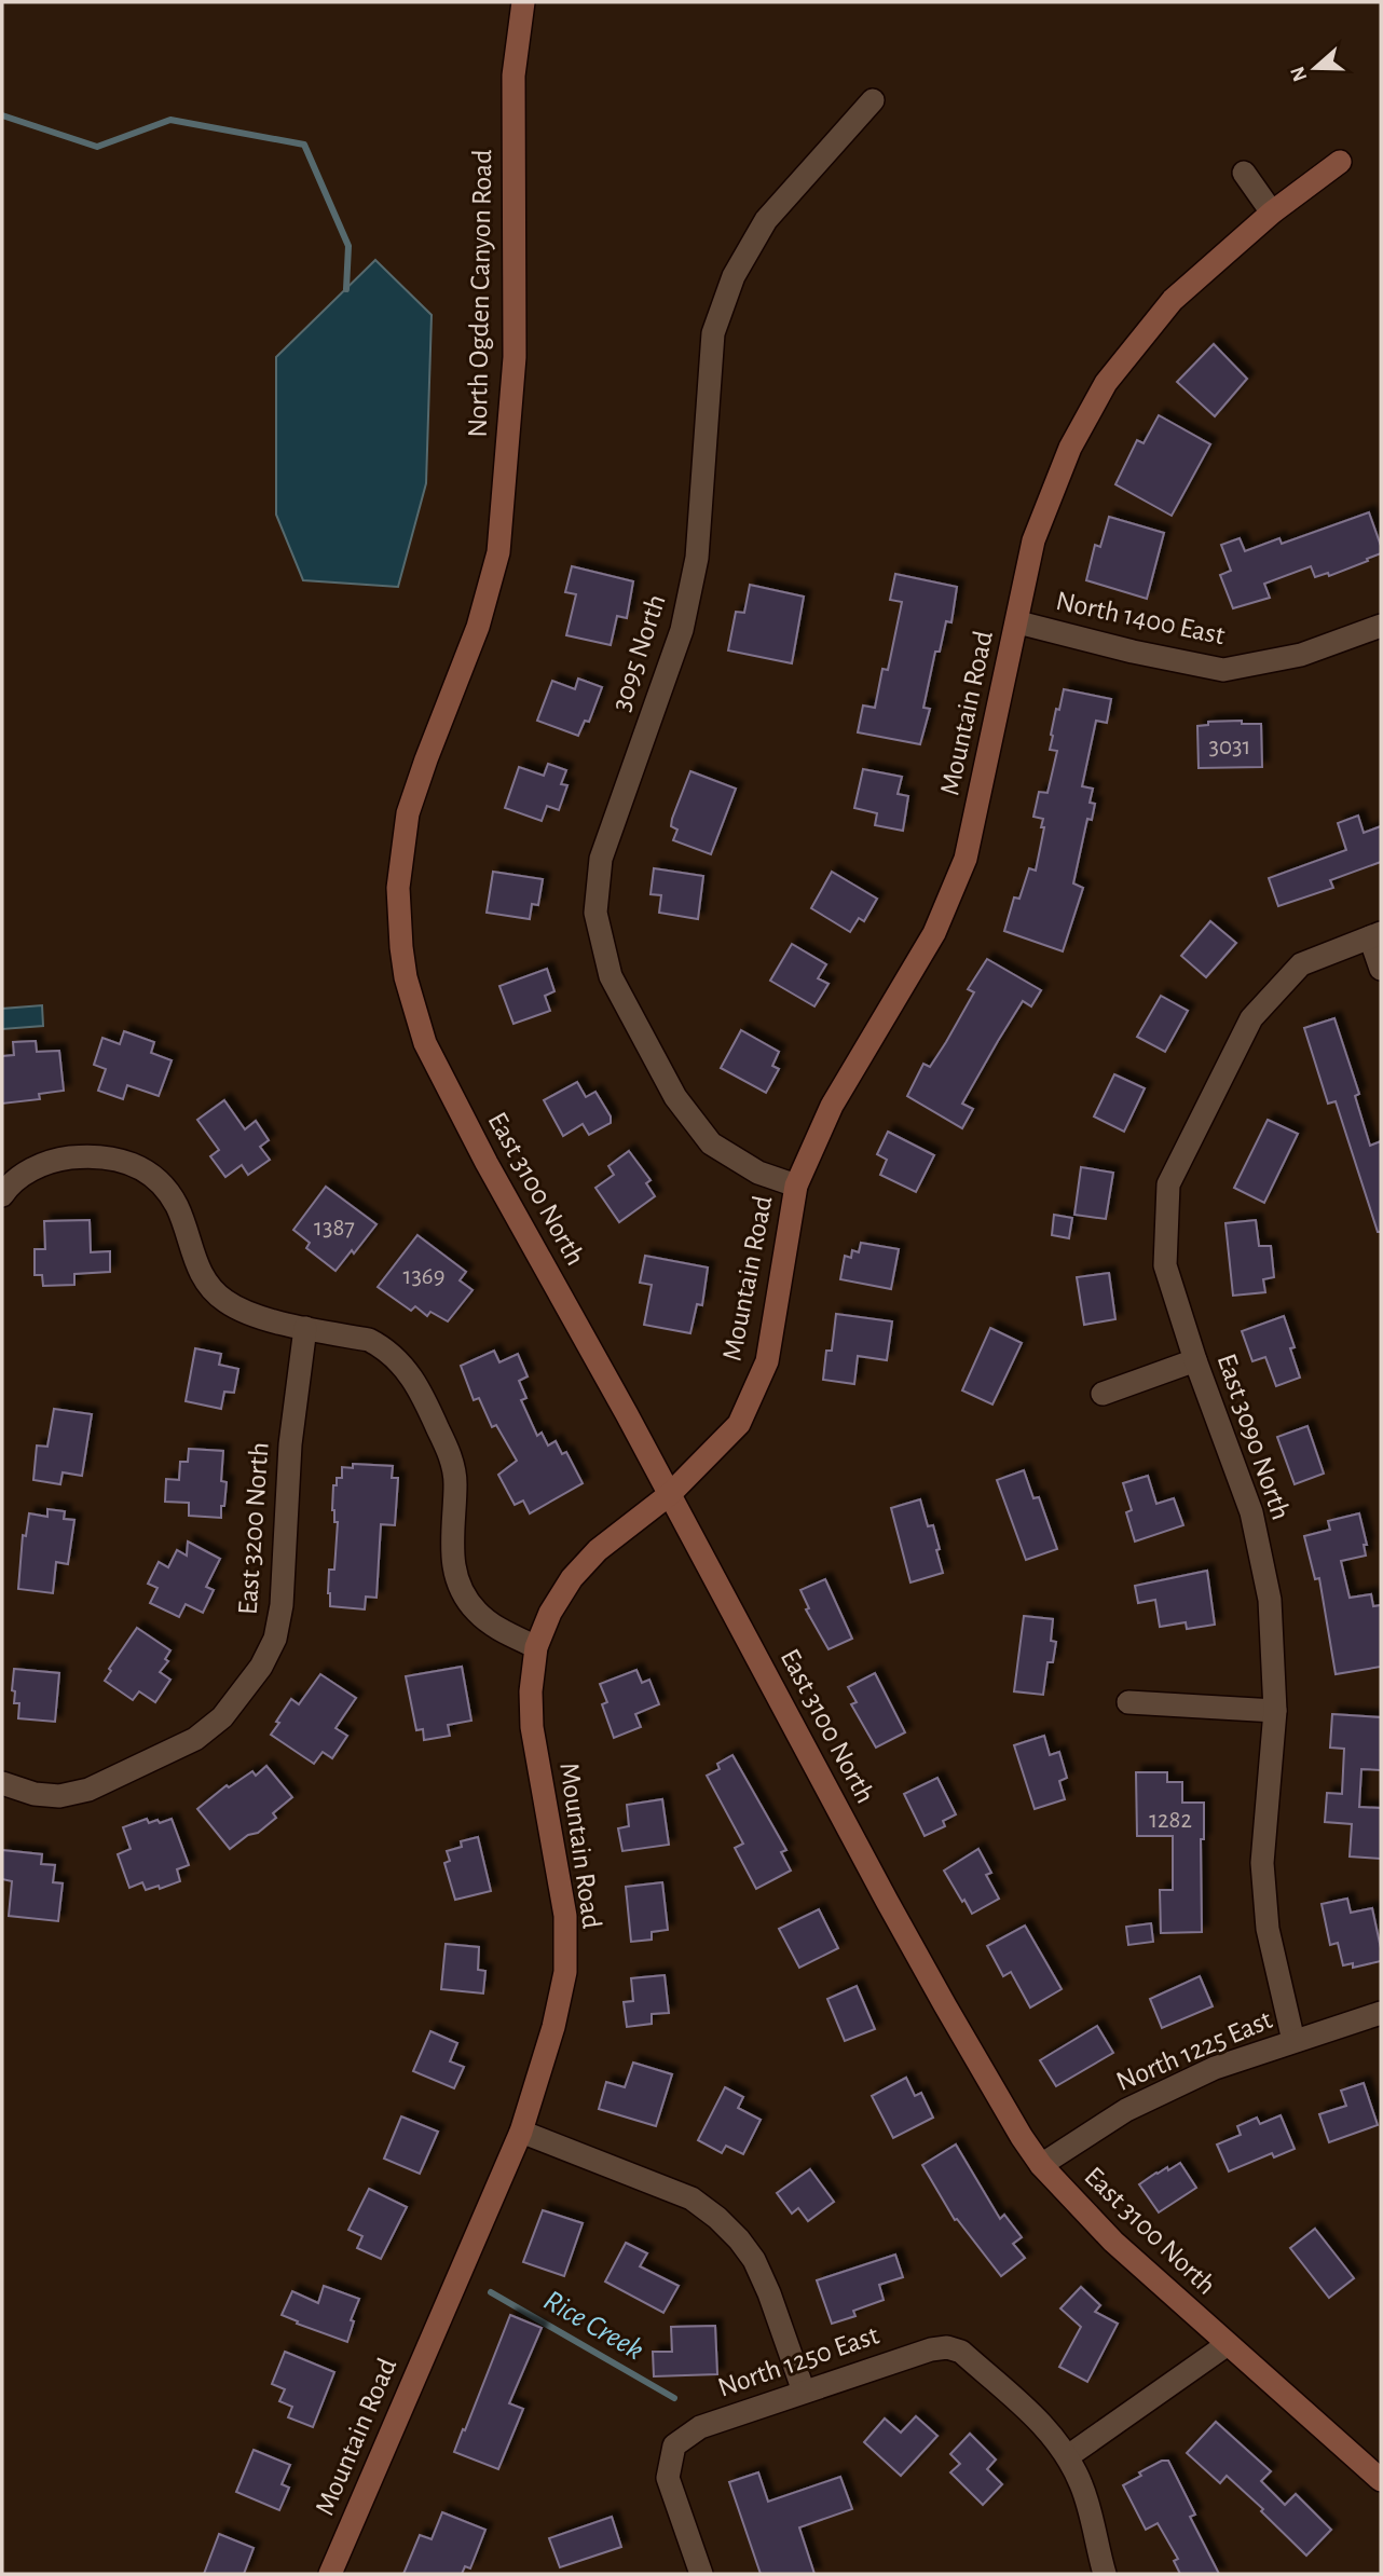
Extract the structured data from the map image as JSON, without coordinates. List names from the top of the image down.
{
  "streets": {
    "main road": ["North Ogden Canyon Road", "Mountain Road", "East 3100 North"],
    "street": [
      "North 1400 East",
      "3095 North",
      "East 3090 North",
      "East 3200 North",
      "North 1225 East",
      "North 1250 East"
    ]
  },
  "crossings": [
    ["North Ogden Canyon Road", "East 3100 North"],
    ["North 1400 East", "Mountain Road"],
    ["3095 North", "Mountain Road"],
    ["Mountain Road", "East 3100 North"],
    ["East 3100 North", "North 1225 East"],
    ["East 3090 North", "North 1225 East"]
  ],
  "water": ["Rice Creek"],
  "house_numbers": [
    "3031",
    "1387",
    "1369",
    "1282"
  ],
  "north": "left"
}
